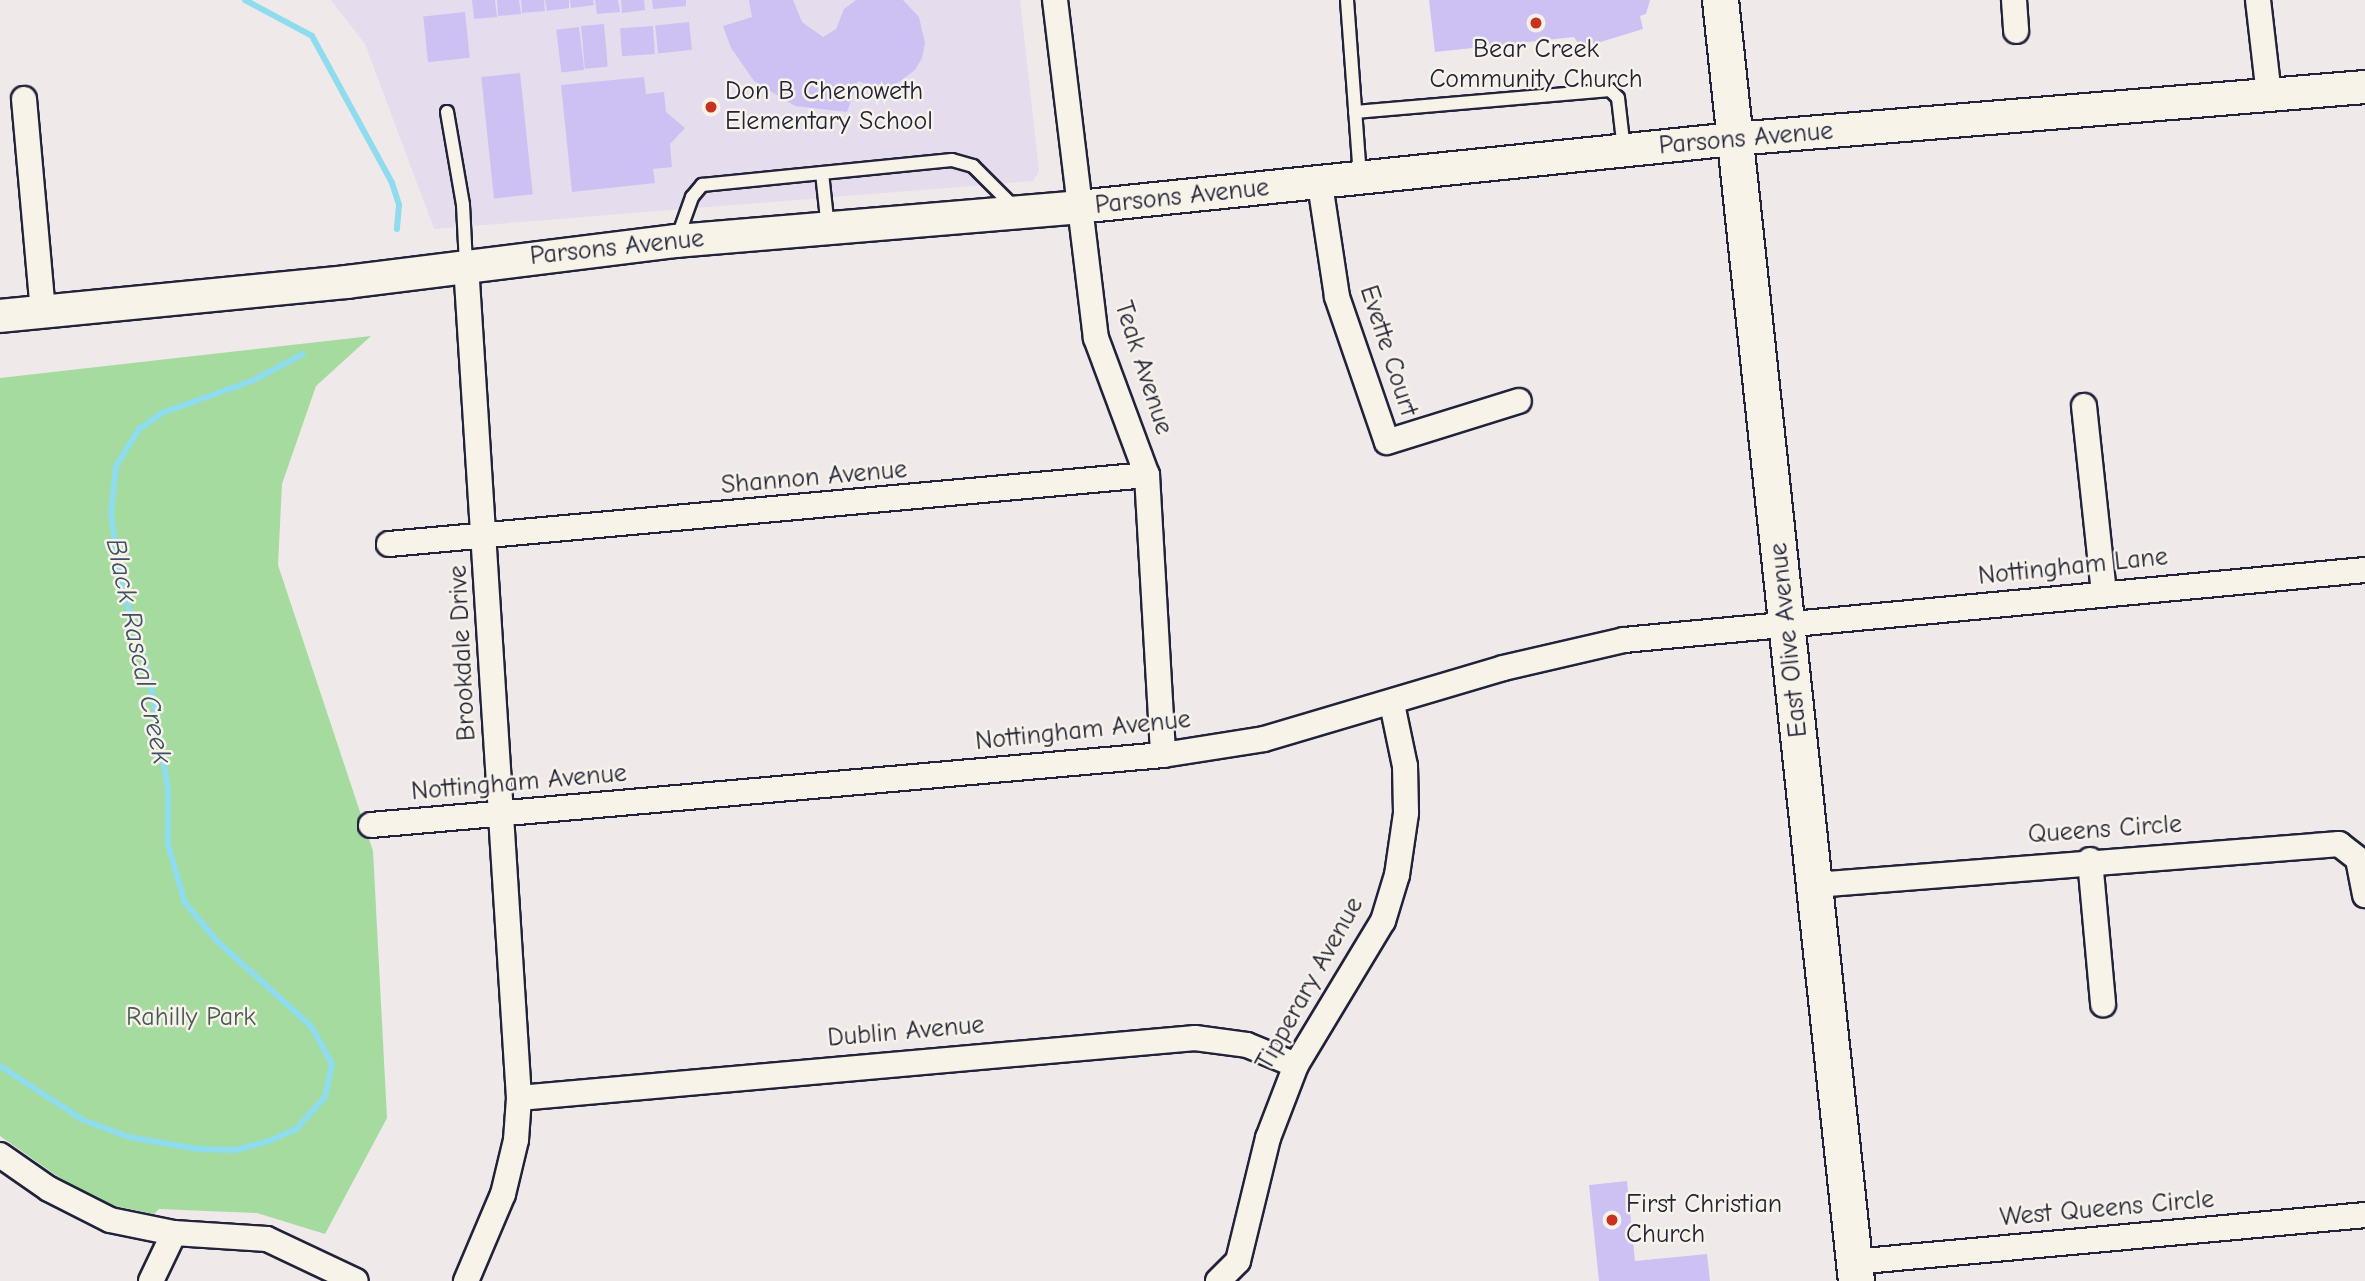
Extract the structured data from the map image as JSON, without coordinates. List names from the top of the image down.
{
  "streets": {
    "main road": ["East Olive Avenue"],
    "street": [
      "Parsons Avenue",
      "Evette Court",
      "Teak Avenue",
      "Shannon Avenue",
      "Nottingham Lane",
      "Brookdale Drive",
      "Nottingham Avenue",
      "Queens Circle",
      "Tipperary Avenue",
      "Dublin Avenue",
      "West Queens Circle"
    ]
  },
  "crossings": [
    ["Parsons Avenue", "Evette Court"],
    ["Parsons Avenue", "Teak Avenue"],
    ["Parsons Avenue", "East Olive Avenue"],
    ["Parsons Avenue", "Brookdale Drive"],
    ["Teak Avenue", "Shannon Avenue"],
    ["Teak Avenue", "Nottingham Avenue"],
    ["Shannon Avenue", "Brookdale Drive"],
    ["Nottingham Lane", "East Olive Avenue"],
    ["Nottingham Lane", "Nottingham Avenue"],
    ["East Olive Avenue", "Nottingham Avenue"],
    ["East Olive Avenue", "Queens Circle"],
    ["East Olive Avenue", "West Queens Circle"],
    ["Brookdale Drive", "Nottingham Avenue"],
    ["Brookdale Drive", "Dublin Avenue"],
    ["Nottingham Avenue", "Tipperary Avenue"],
    ["Tipperary Avenue", "Dublin Avenue"]
  ],
  "water": ["Black Rascal Creek"],
  "parks": ["Rahilly Park"],
  "places": ["Bear Creek Community Church", "Don B Chenoweth Elementary School", "First Christian Church"]
}
